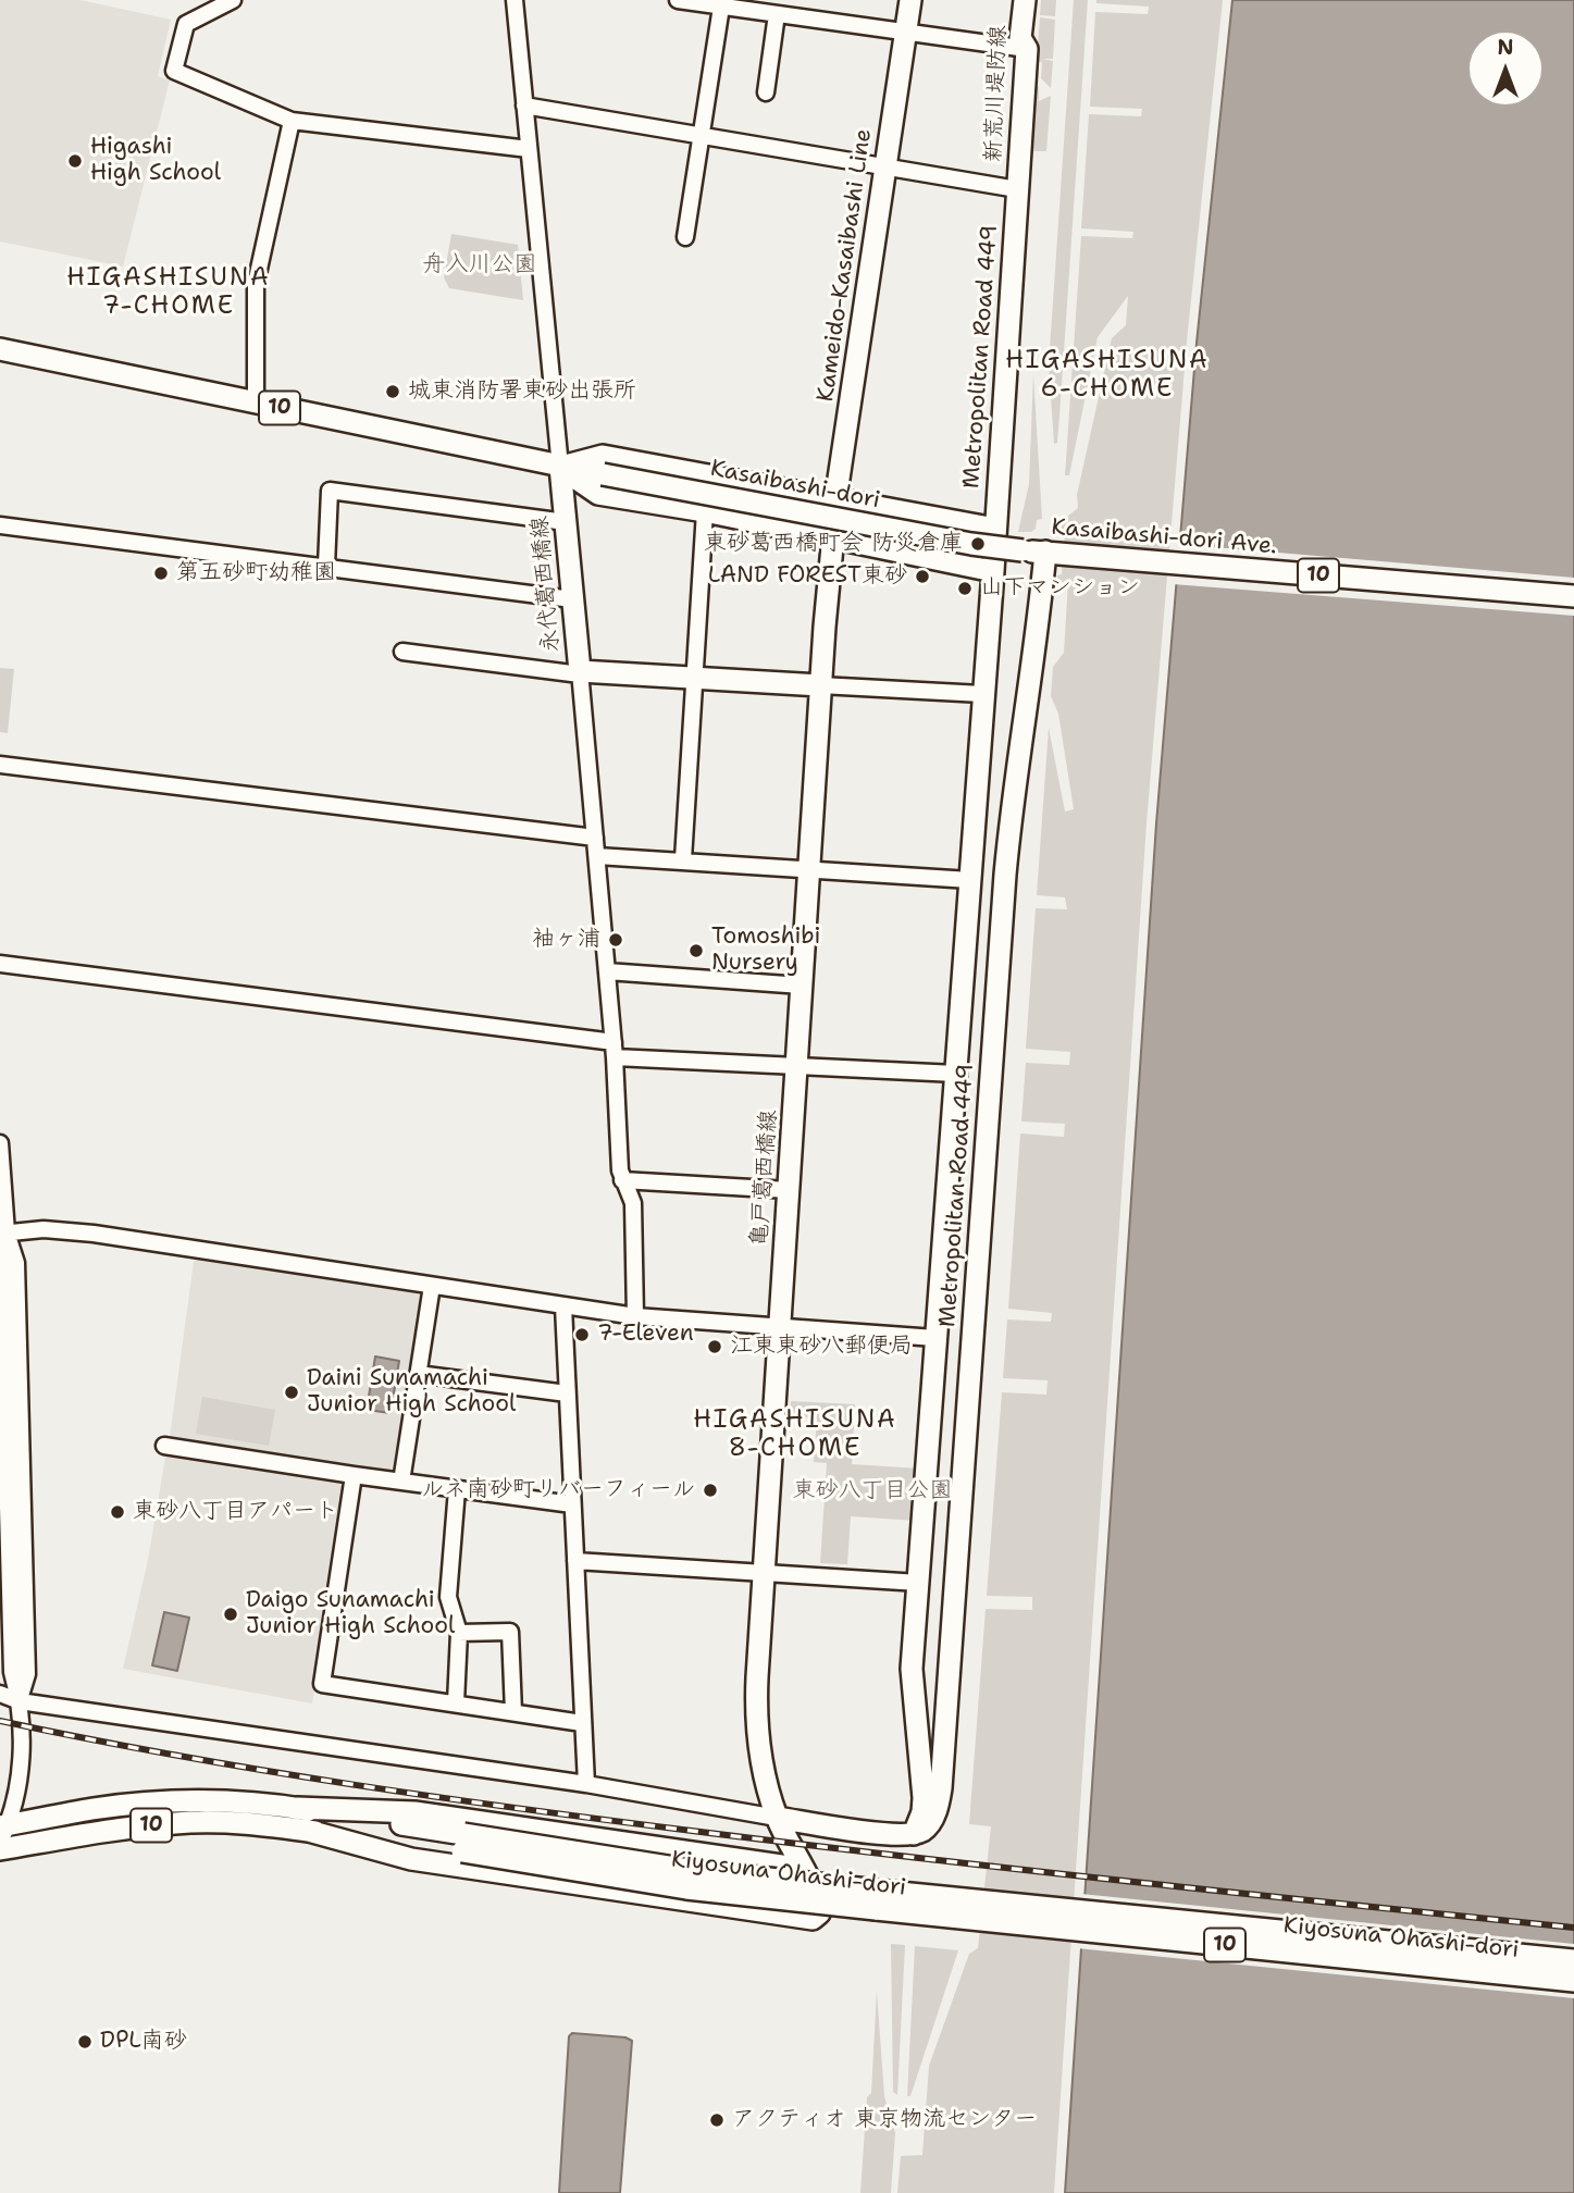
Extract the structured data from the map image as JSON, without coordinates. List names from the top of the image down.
{
  "streets": {
    "main road": [
      "新荒川堤防線",
      "Kameido-Kasaibashi Line",
      "Metropolitan Road 449",
      "10",
      "Kasaibashi-dori",
      "Kasaibashi-dori Ave.",
      "永代葛西橋線",
      "亀戸葛西橋線",
      "Kiyosuna Ohashi-dori"
    ]
  },
  "crossings": [
    ["新荒川堤防線", "Metropolitan Road 449"],
    ["Kameido-Kasaibashi Line", "10"],
    ["Kameido-Kasaibashi Line", "亀戸葛西橋線"],
    ["Metropolitan Road 449", "10"],
    ["Metropolitan Road 449", "Kasaibashi-dori Ave."],
    ["10", "Kasaibashi-dori"],
    ["10", "永代葛西橋線"],
    ["10", "亀戸葛西橋線"],
    ["Kasaibashi-dori", "Kasaibashi-dori Ave."],
    ["Kasaibashi-dori", "永代葛西橋線"],
    ["永代葛西橋線", "亀戸葛西橋線"],
    ["亀戸葛西橋線", "Kiyosuna Ohashi-dori"]
  ],
  "districts": ["HIGASHISUNA 7-CHOME", "HIGASHISUNA 6-CHOME", "HIGASHISUNA 8-CHOME"],
  "parks": ["舟入川公園", "東砂八丁目公園"],
  "places": [
    "Higashi High School",
    "城東消防署東砂出張所",
    "東砂葛西橋町会 防災倉庫",
    "第五砂町幼稚園",
    "LAND FOREST東砂",
    "山下マンション",
    "袖ヶ浦",
    "Tomoshibi Nursery",
    "7-Eleven",
    "江東東砂八郵便局",
    "Daini Sunamachi Junior High School",
    "ルネ南砂町リバーフィール",
    "東砂八丁目アパート",
    "Daigo Sunamachi Junior High School",
    "DPL南砂",
    "アクティオ 東京物流センター"
  ],
  "north": "top"
}
